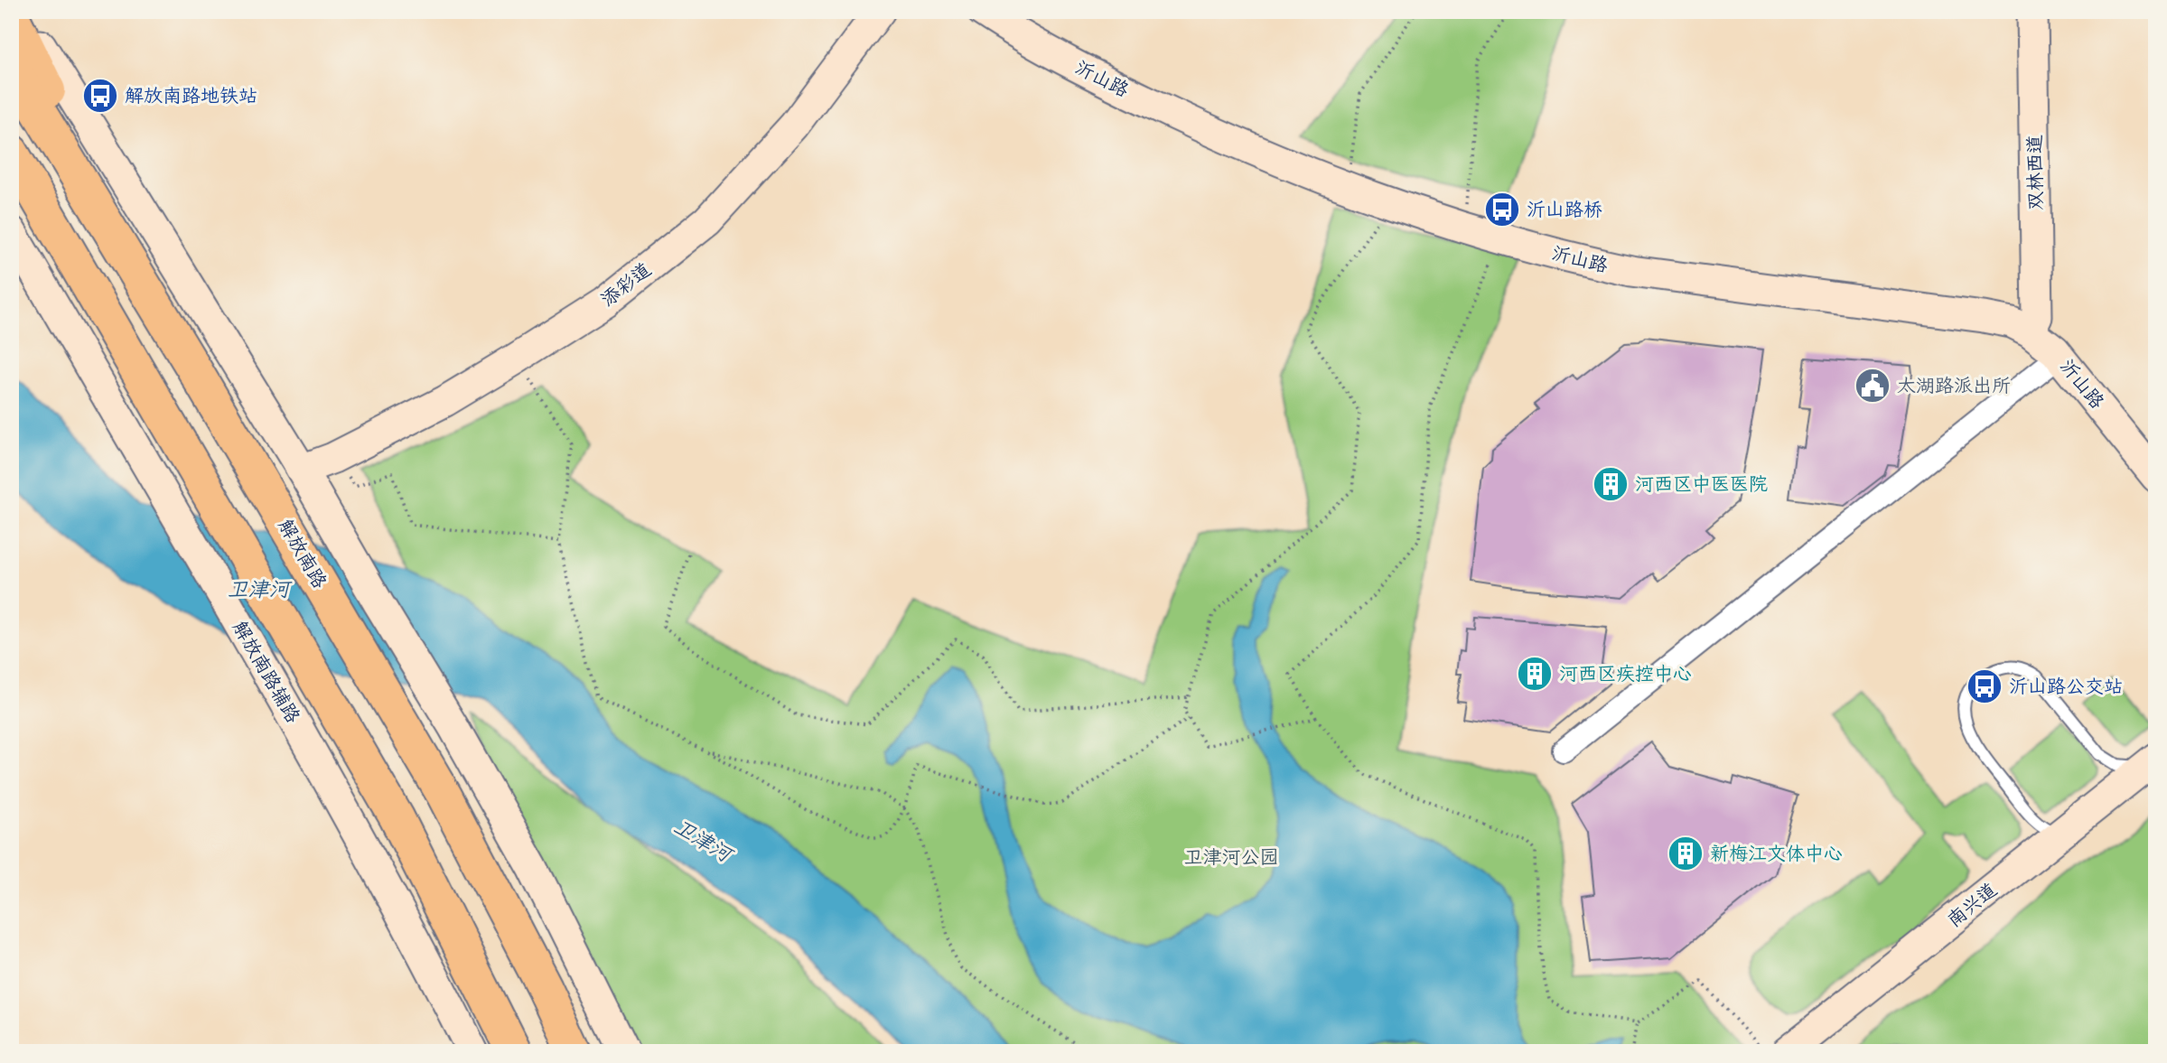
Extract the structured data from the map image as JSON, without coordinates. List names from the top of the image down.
{
  "streets": {
    "highway": ["解放南路"],
    "street": [
      "沂山路",
      "双林西道",
      "添彩道",
      "解放南路辅路",
      "南兴道"
    ]
  },
  "crossings": [
    ["沂山路", "双林西道"]
  ],
  "water": ["卫津河"],
  "parks": ["卫津河公园"],
  "places": {
    "bus stop": ["解放南路地铁站", "沂山路桥", "沂山路公交站"],
    "public building": ["太湖路派出所"],
    "building": ["河西区中医医院", "河西区疾控中心", "新梅江文体中心"]
  }
}
